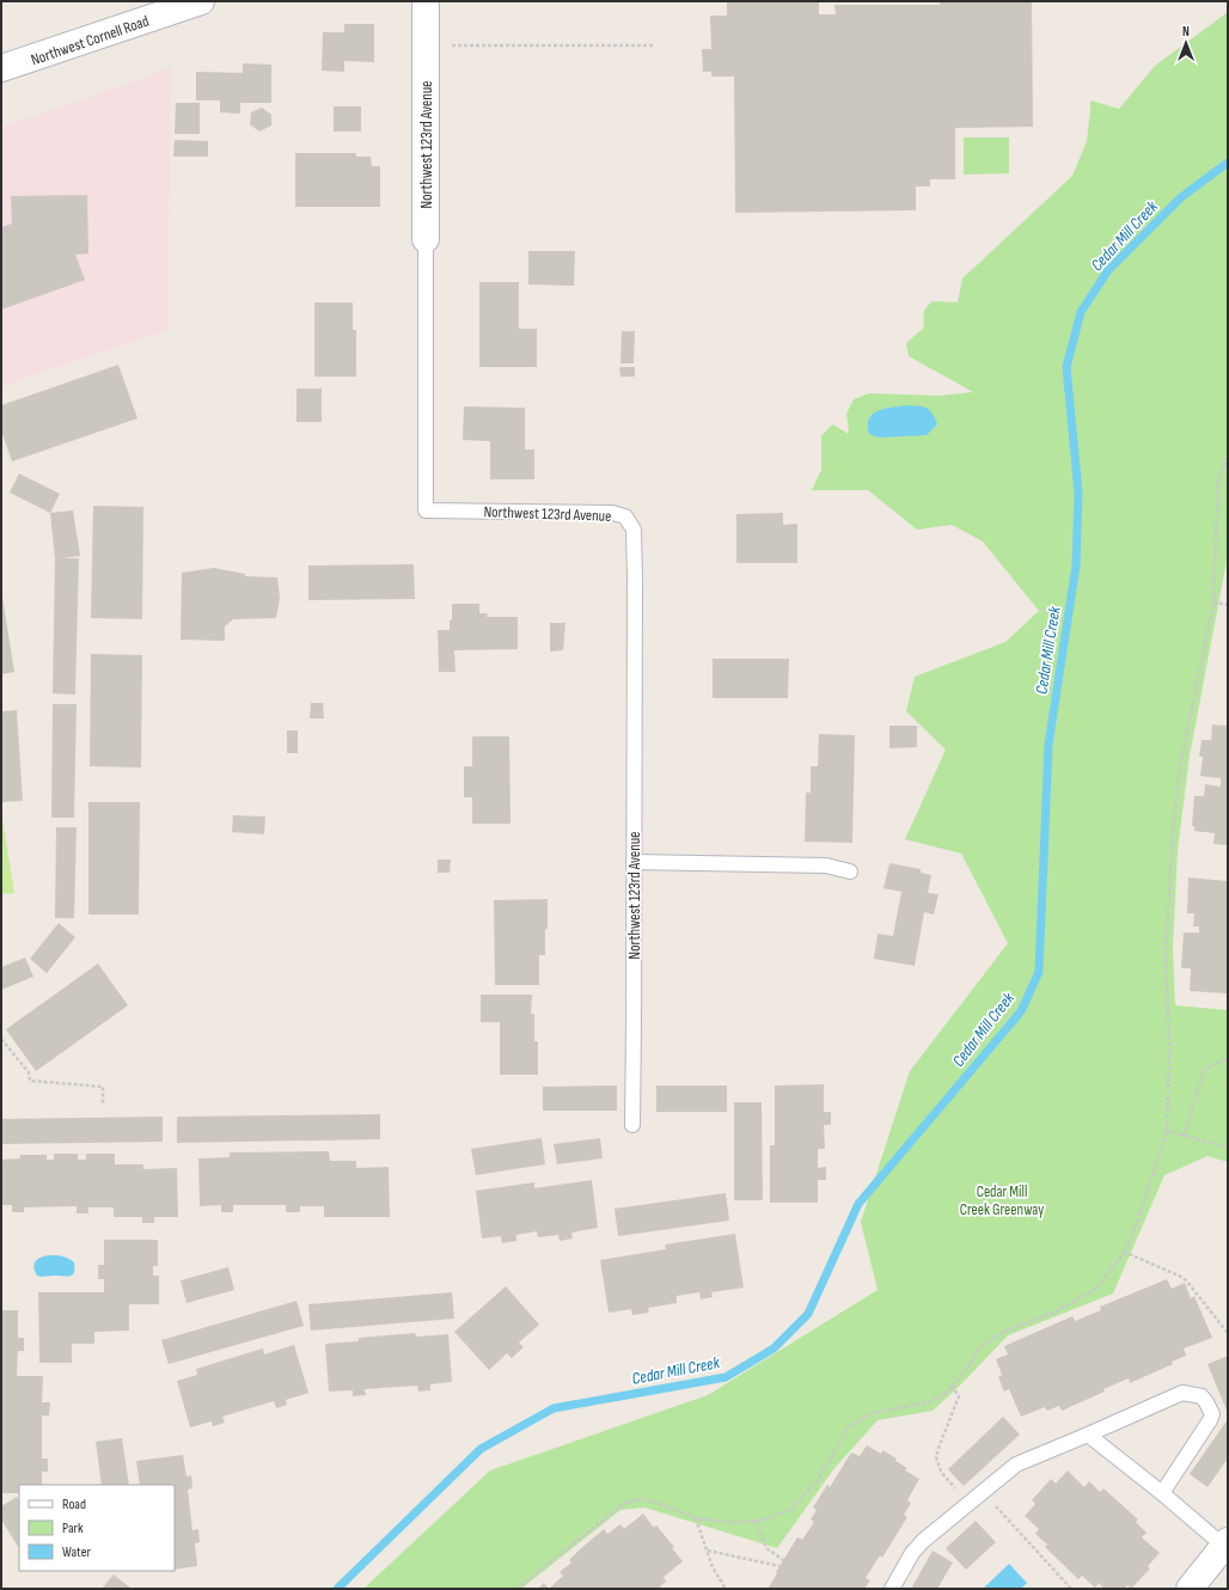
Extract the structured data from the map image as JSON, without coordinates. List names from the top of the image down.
{
  "streets": {
    "street": ["Northwest Cornell Road", "Northwest 123rd Avenue"]
  },
  "water": ["Cedar Mill Creek"],
  "parks": ["Cedar Mill Creek Greenway"],
  "legend": ["Road", "Park", "Water"],
  "north": "top"
}
